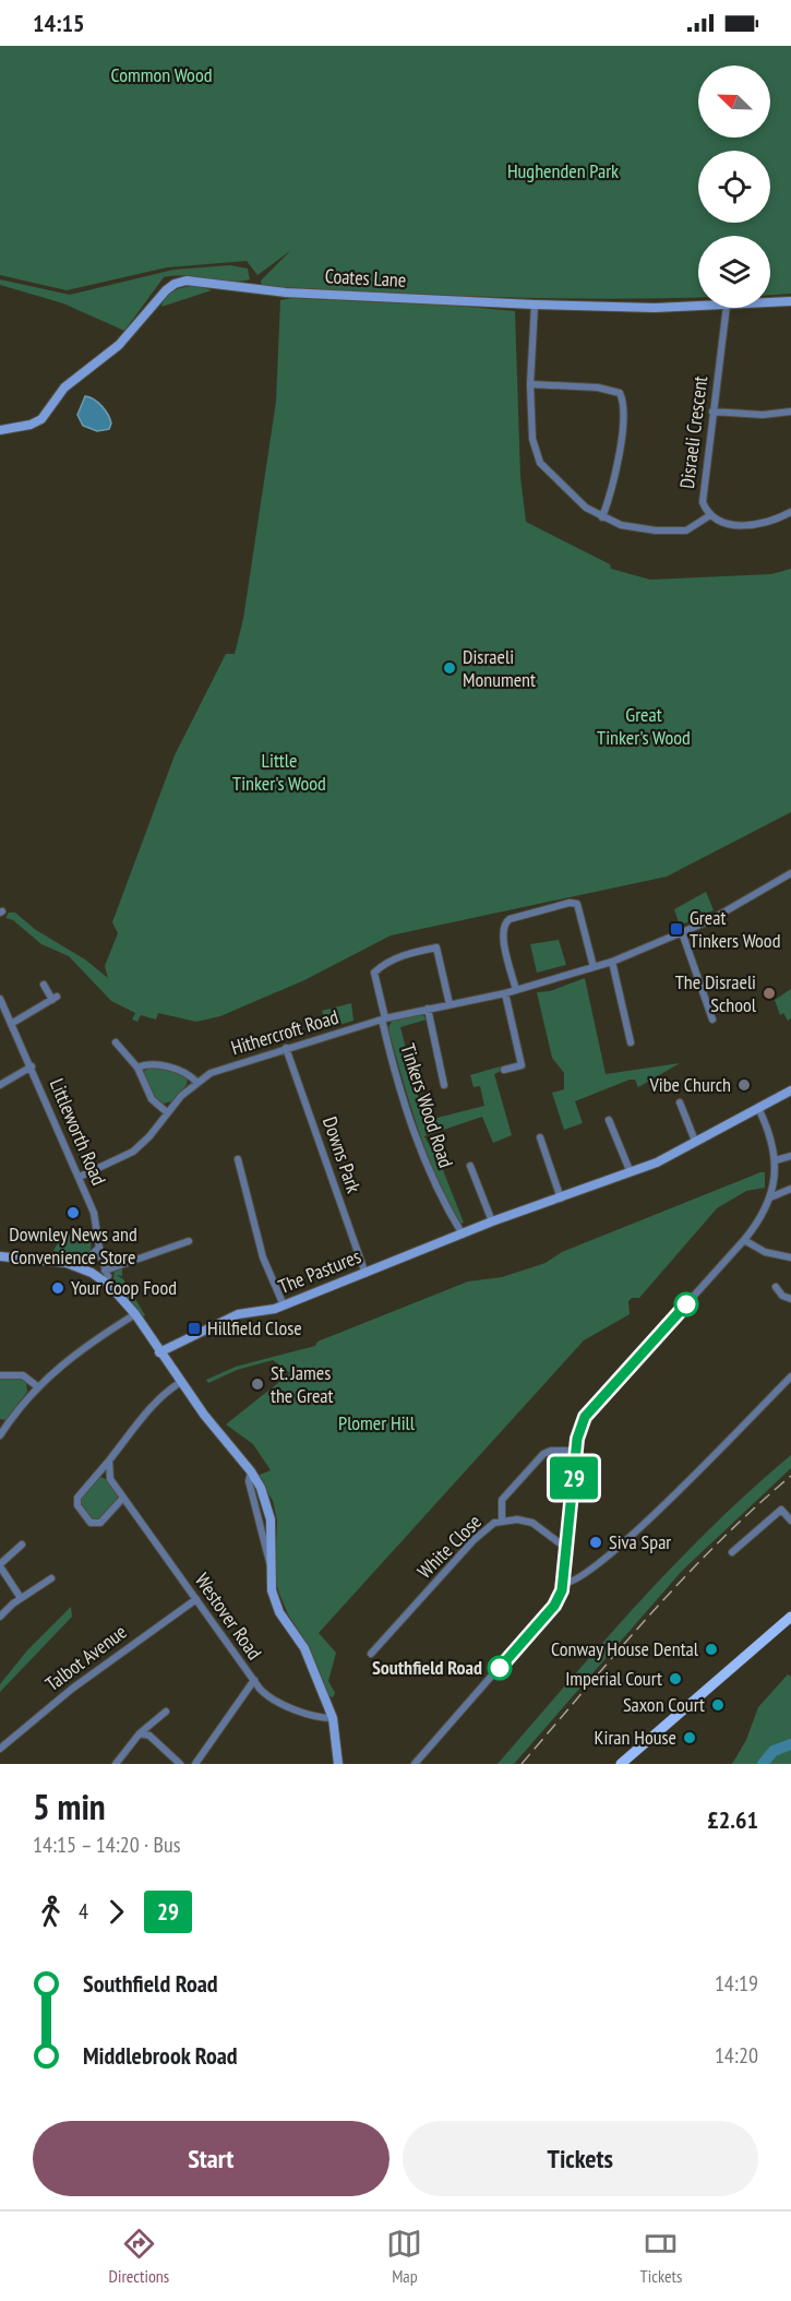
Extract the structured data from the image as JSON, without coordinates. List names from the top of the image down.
{
  "streets": {
    "street": [
      "Coates Lane",
      "Disraeli Crescent",
      "Hithercroft Road",
      "Tinkers Wood Road",
      "Littleworth Road",
      "Downs Park",
      "The Pastures",
      "White Close",
      "Westover Road",
      "Talbot Avenue"
    ]
  },
  "crossings": [
    ["Hithercroft Road", "Tinkers Wood Road"],
    ["Hithercroft Road", "Littleworth Road"],
    ["Hithercroft Road", "Downs Park"],
    ["Tinkers Wood Road", "The Pastures"],
    ["Downs Park", "The Pastures"],
    ["Westover Road", "Talbot Avenue"]
  ],
  "parks": [
    "Common Wood",
    "Hughenden Park",
    "Great Tinker's Wood",
    "Little Tinker's Wood",
    "Plomer Hill"
  ],
  "places": {
    "other": [
      "Disraeli Monument",
      "The Disraeli School",
      "Vibe Church",
      "Downley News and Convenience Store",
      "Your Coop Food",
      "St. James the Great",
      "Siva Spar",
      "Conway House Dental",
      "Southfield Road",
      "Imperial Court",
      "Saxon Court",
      "Kiran House"
    ],
    "transit": ["Great Tinkers Wood", "Hillfield Close"]
  },
  "lines": ["bus line 29"],
  "north": "top left",
  "page": {
    "status": "14:15",
    "on_map": "29",
    "heading": ["5 min", "14:15 – 14:20 · Bus", "£2.61"],
    "legs": ["4", "29"],
    "list": [
      {
        "name": "Southfield Road",
        "value": "14:19"
      },
      {
        "name": "Middlebrook Road",
        "value": "14:20"
      }
    ],
    "buttons": ["Start", "Tickets"],
    "tabs": ["Directions", "Map", "Tickets"]
  }
}
